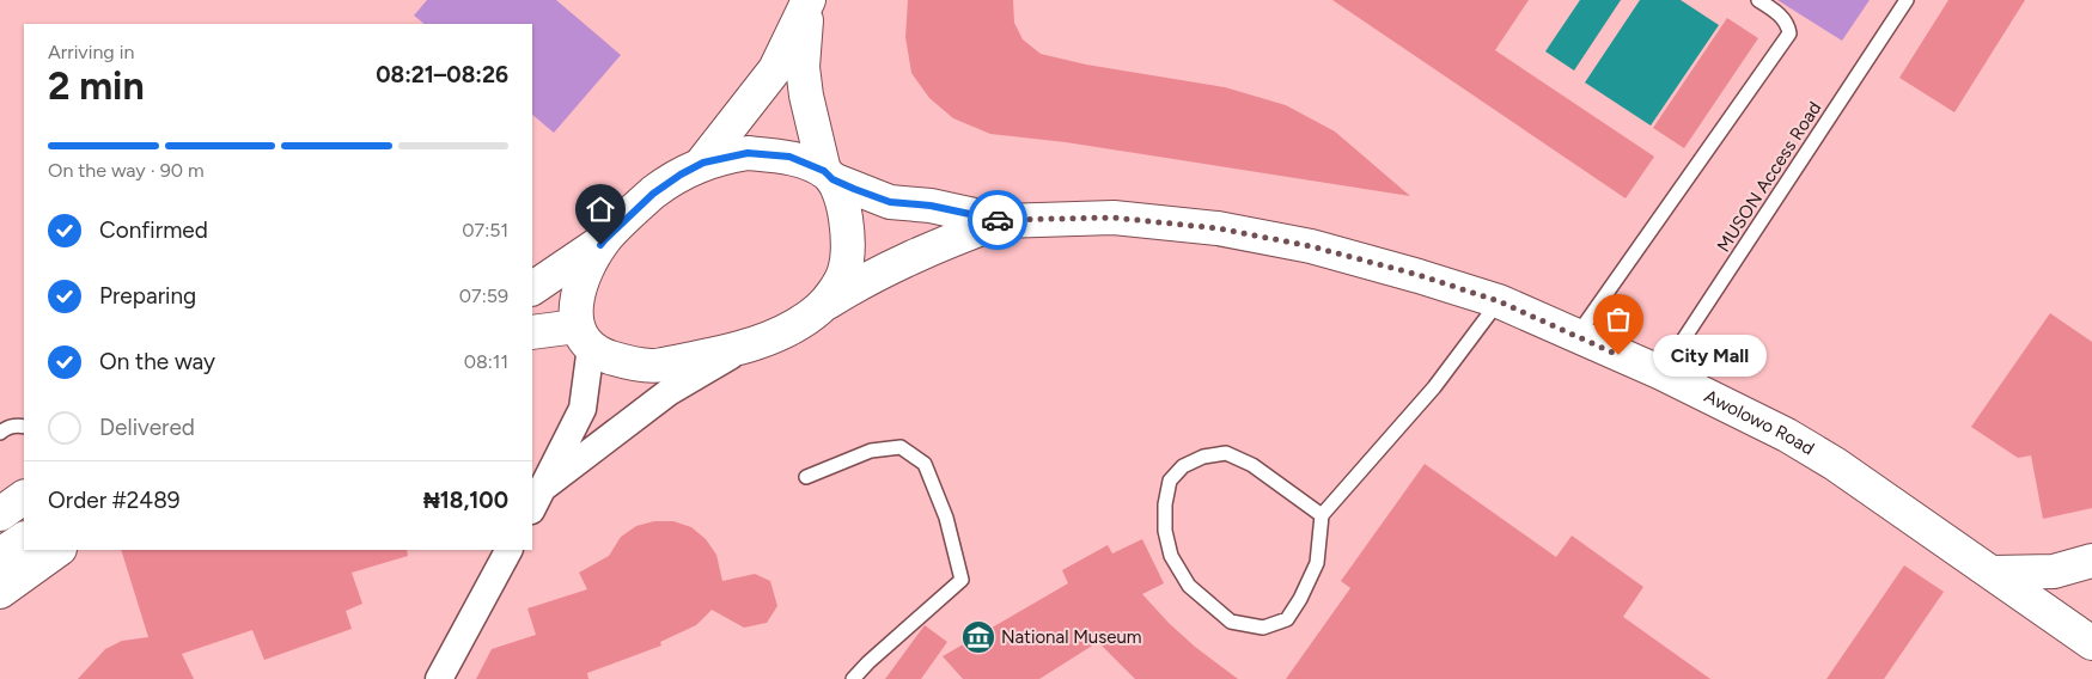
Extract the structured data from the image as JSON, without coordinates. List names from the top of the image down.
{
  "streets": {
    "main road": ["Awolowo Road"],
    "lane": ["MUSON Access Road"]
  },
  "crossings": [
    ["MUSON Access Road", "Awolowo Road"]
  ],
  "places": {
    "other": ["City Mall"],
    "museum": ["National Museum"]
  },
  "page": {
    "heading": ["2 min", "Arriving in", "08:21–08:26"],
    "panel": ["Order #2489", "₦18,100"],
    "bar": "On the way · 90 m",
    "list": [
      ["Confirmed", "07:51"],
      ["Preparing", "07:59"],
      ["On the way", "08:11"],
      "Delivered"
    ],
    "bubble": "City Mall"
  }
}
